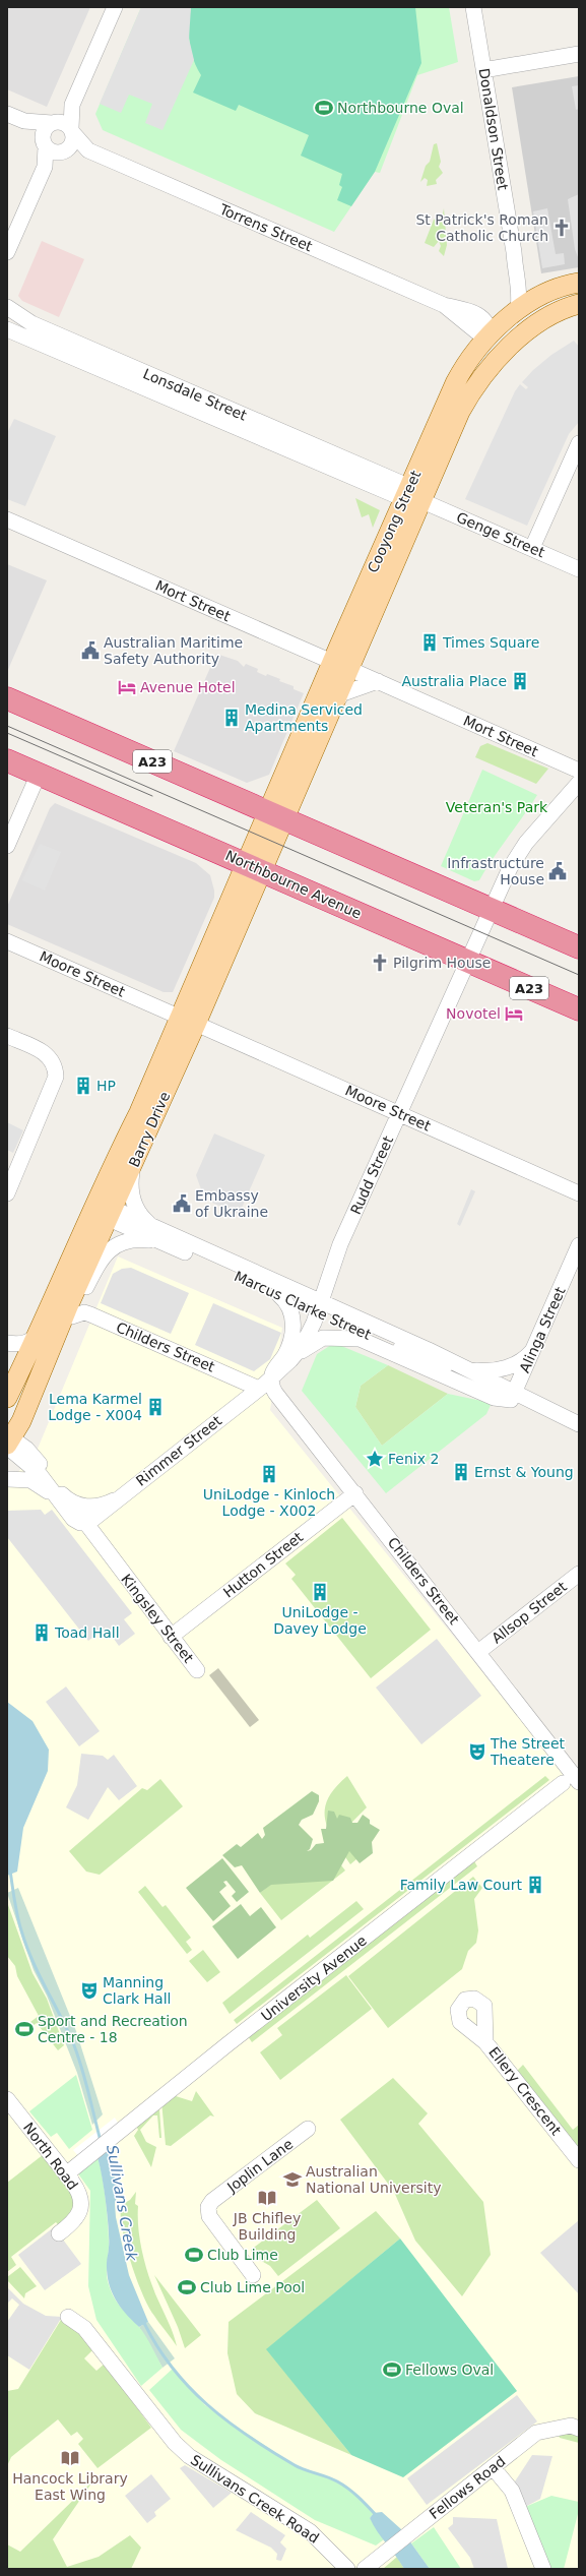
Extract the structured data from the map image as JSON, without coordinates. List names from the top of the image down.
{
  "streets": {
    "highway": ["A23", "Northbourne Avenue"],
    "main road": ["Cooyong Street", "Barry Drive"],
    "street": [
      "Donaldson Street",
      "Torrens Street",
      "Lonsdale Street",
      "Genge Street",
      "Mort Street",
      "Moore Street",
      "Rudd Street",
      "Marcus Clarke Street",
      "Alinga Street",
      "Childers Street",
      "Rimmer Street",
      "Hutton Street",
      "Allsop Street",
      "Kingsley Street",
      "University Avenue",
      "Ellery Crescent",
      "North Road",
      "Joplin Lane",
      "Fellows Road",
      "Sullivans Creek Road"
    ]
  },
  "crossings": [
    ["Donaldson Street", "Cooyong Street"],
    ["Torrens Street", "Cooyong Street"],
    ["Lonsdale Street", "Cooyong Street"],
    ["Lonsdale Street", "Genge Street"],
    ["Cooyong Street", "Genge Street"],
    ["Cooyong Street", "Mort Street"],
    ["Cooyong Street", "A23"],
    ["Cooyong Street", "Barry Drive"],
    ["A23", "Barry Drive"],
    ["A23", "Rudd Street"],
    ["Northbourne Avenue", "Barry Drive"],
    ["Northbourne Avenue", "Rudd Street"],
    ["Moore Street", "Barry Drive"],
    ["Moore Street", "Rudd Street"],
    ["Barry Drive", "Marcus Clarke Street"],
    ["Barry Drive", "Kingsley Street"],
    ["Rudd Street", "Marcus Clarke Street"],
    ["Rudd Street", "Rimmer Street"],
    ["Marcus Clarke Street", "Alinga Street"],
    ["Marcus Clarke Street", "Rimmer Street"],
    ["Childers Street", "Rimmer Street"],
    ["Childers Street", "Hutton Street"],
    ["Childers Street", "Allsop Street"],
    ["Rimmer Street", "Kingsley Street"],
    ["Hutton Street", "Kingsley Street"],
    ["University Avenue", "North Road"]
  ],
  "water": ["Sullivans Creek"],
  "parks": ["Veteran's Park"],
  "places": {
    "sports": [
      "Northbourne Oval",
      "Sport and Recreation Centre - 18",
      "Club Lime",
      "Club Lime Pool",
      "Fellows Oval"
    ],
    "church": ["St Patrick's Roman Catholic Church", "Pilgrim House"],
    "building": [
      "Times Square",
      "Australia Place",
      "Medina Serviced Apartments",
      "HP",
      "Lema Karmel Lodge - X004",
      "Ernst & Young",
      "UniLodge - Kinloch Lodge - X002",
      "UniLodge - Davey Lodge",
      "Toad Hall",
      "Family Law Court"
    ],
    "public building": ["Australian Maritime Safety Authority", "Infrastructure House", "Embassy of Ukraine"],
    "hotel": ["Avenue Hotel", "Novotel"],
    "place": ["Fenix 2"],
    "theatre": ["The Street Theatere", "Manning Clark Hall"],
    "school or university": ["Australian National University"],
    "library": ["JB Chifley Building", "Hancock Library East Wing"]
  }
}
